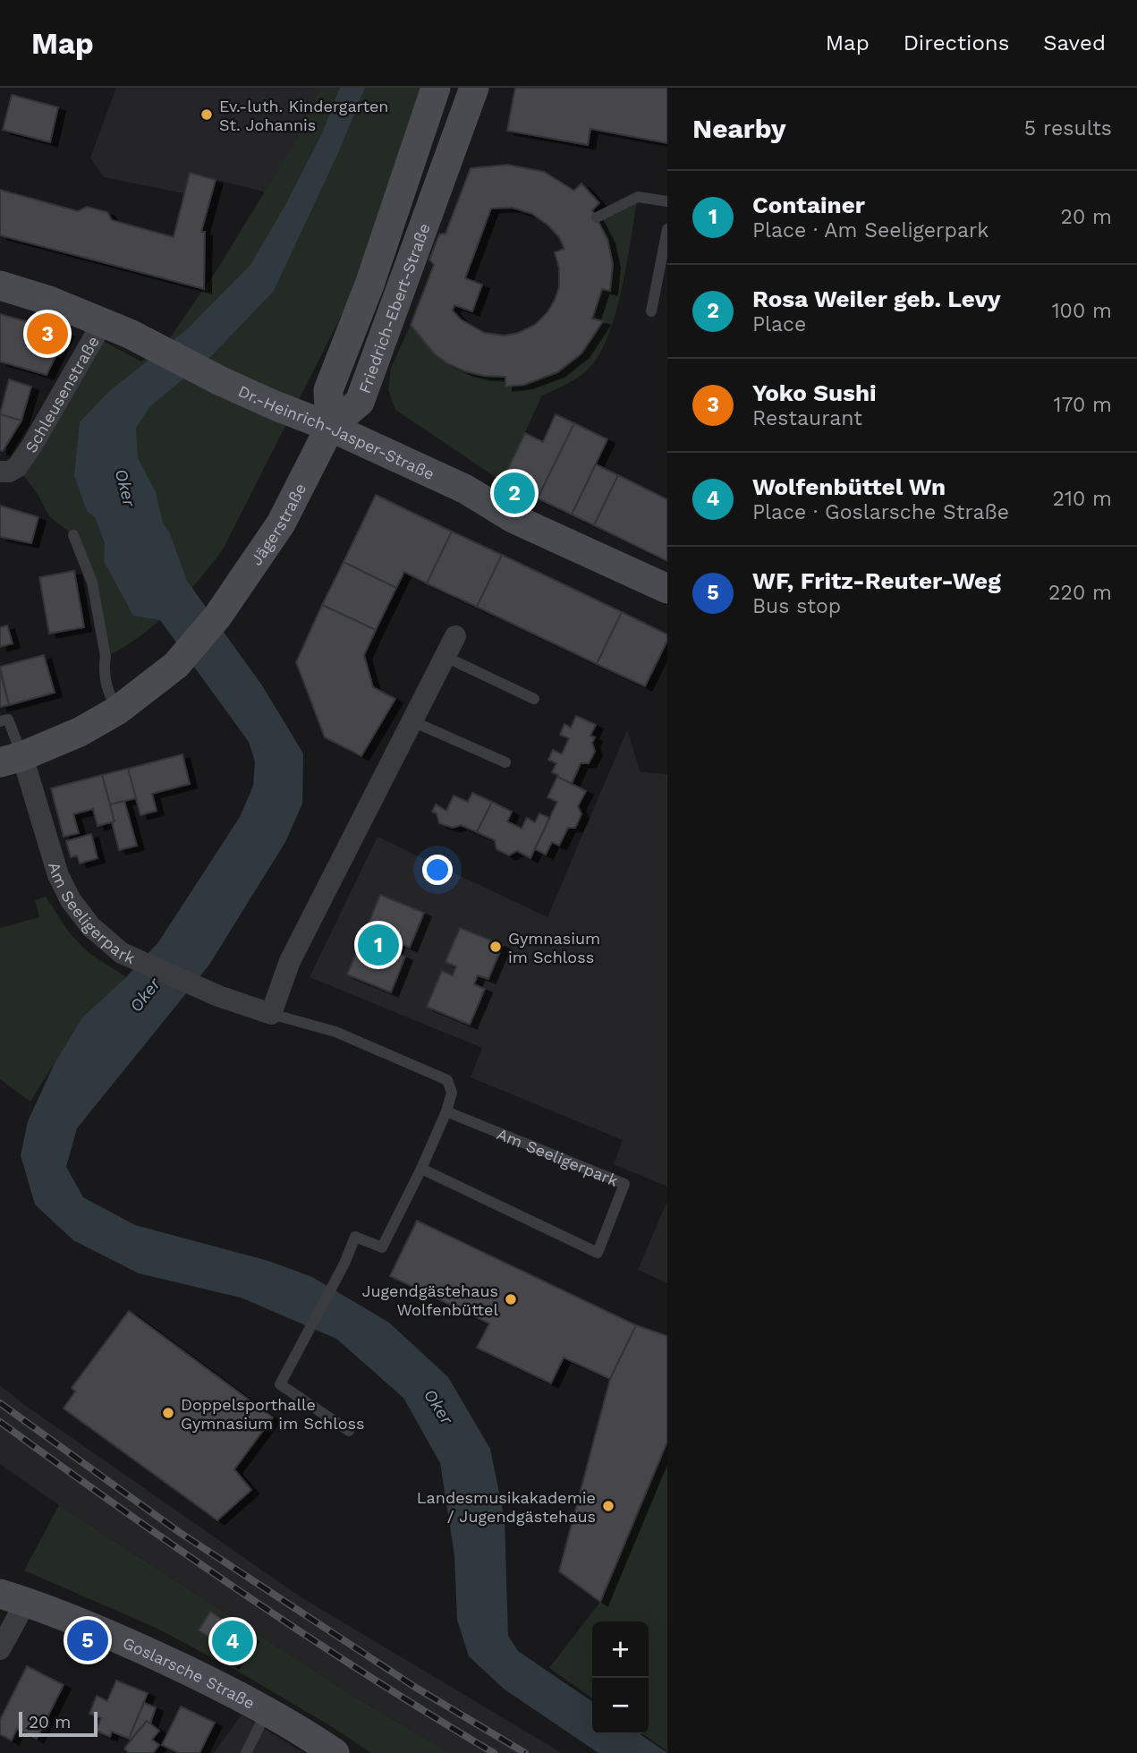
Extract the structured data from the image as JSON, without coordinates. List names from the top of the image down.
{
  "streets": {
    "main road": [
      "Friedrich-Ebert-Straße",
      "Dr.-Heinrich-Jasper-Straße",
      "Jägerstraße",
      "Goslarsche Straße"
    ],
    "street": ["Schleusenstraße", "Am Seeligerpark"]
  },
  "crossings": [
    ["Friedrich-Ebert-Straße", "Dr.-Heinrich-Jasper-Straße"],
    ["Friedrich-Ebert-Straße", "Jägerstraße"],
    ["Schleusenstraße", "Dr.-Heinrich-Jasper-Straße"],
    ["Dr.-Heinrich-Jasper-Straße", "Jägerstraße"]
  ],
  "water": ["Oker"],
  "places": [
    "Ev.-luth. Kindergarten St. Johannis",
    "Gymnasium im Schloss",
    "Jugendgästehaus Wolfenbüttel",
    "Doppelsporthalle Gymnasium im Schloss",
    "Landesmusikakademie / Jugendgästehaus"
  ],
  "scale_bar": "20 m",
  "page": {
    "header": "Map",
    "nav": ["Map", "Directions", "Saved"],
    "heading": ["Nearby", "5 results"],
    "list": [
      {
        "mark": "1",
        "name": "Container",
        "note": "Place · Am Seeligerpark",
        "value": "20 m"
      },
      {
        "mark": "2",
        "name": "Rosa Weiler geb. Levy",
        "note": "Place",
        "value": "100 m"
      },
      {
        "mark": "3",
        "name": "Yoko Sushi",
        "note": "Restaurant",
        "value": "170 m"
      },
      {
        "mark": "4",
        "name": "Wolfenbüttel Wn",
        "note": "Place · Goslarsche Straße",
        "value": "210 m"
      },
      {
        "mark": "5",
        "name": "WF, Fritz-Reuter-Weg",
        "note": "Bus stop",
        "value": "220 m"
      }
    ],
    "pins": [
      "3",
      "2",
      "1",
      "5",
      "4"
    ],
    "map_buttons": ["+", "−"],
    "scale": "20 m"
  }
}
